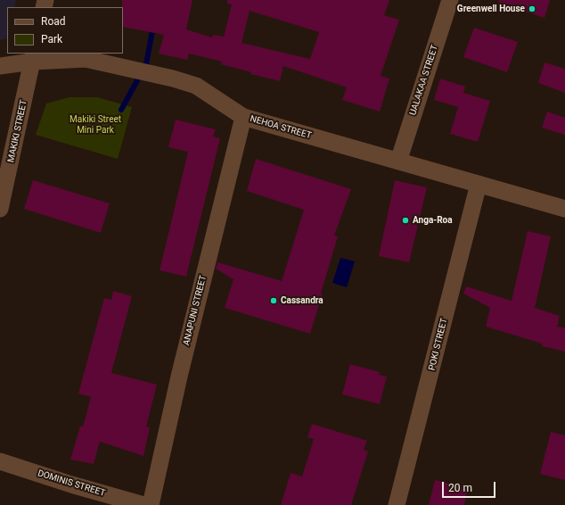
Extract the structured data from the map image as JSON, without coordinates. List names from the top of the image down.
{
  "streets": {
    "street": [
      "UALAKAA STREET",
      "NEHOA STREET",
      "MAKIKI STREET",
      "ANAPUNI STREET",
      "POKI STREET",
      "DOMINIS STREET"
    ]
  },
  "crossings": [
    ["UALAKAA STREET", "NEHOA STREET"],
    ["NEHOA STREET", "MAKIKI STREET"],
    ["NEHOA STREET", "ANAPUNI STREET"],
    ["NEHOA STREET", "POKI STREET"]
  ],
  "parks": ["Makiki Street Mini Park"],
  "places": ["Greenwell House", "Anga-Roa", "Cassandra"],
  "legend": ["Road", "Park"],
  "scale_bar": "20 m"
}
